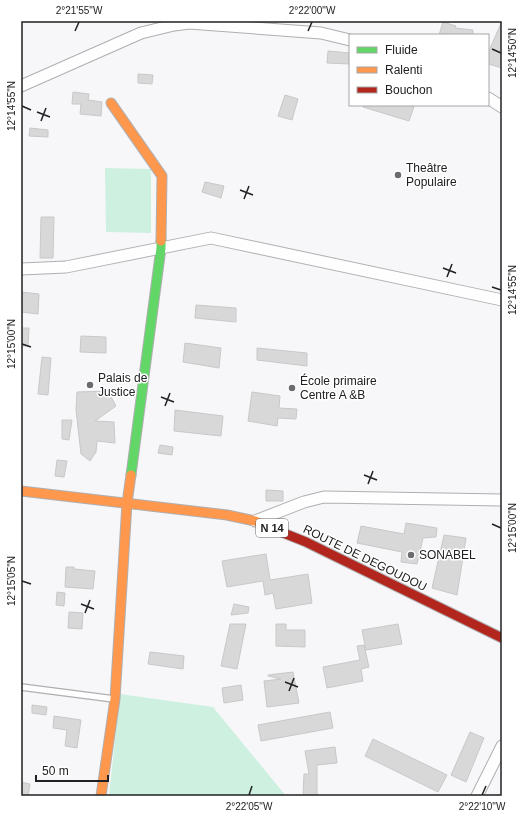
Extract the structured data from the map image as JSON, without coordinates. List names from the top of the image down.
{
  "streets": {
    "street": ["N 14", "ROUTE DE DEGOUDOU"]
  },
  "places": [
    "Theâtre Populaire",
    "Palais de Justice",
    "École primaire Centre A &B",
    "SONABEL"
  ],
  "legend": ["Fluide", "Ralenti", "Bouchon"],
  "scale_bar": "50 m",
  "coordinates": [
    "2°21'55\"W",
    "2°22'00\"W",
    "12°14'50\"N",
    "12°14'55\"N",
    "12°15'00\"N",
    "12°15'05\"N",
    "2°22'05\"W",
    "2°22'10\"W"
  ]
}
